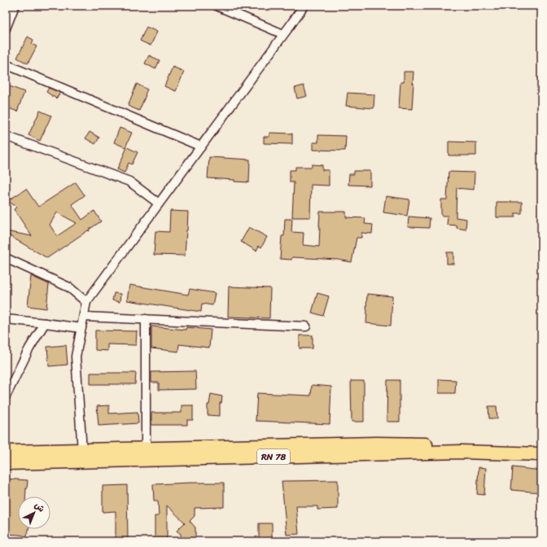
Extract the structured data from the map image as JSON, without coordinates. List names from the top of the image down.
{
  "streets": {
    "main road": ["RN 78"]
  },
  "north": "top right"
}
